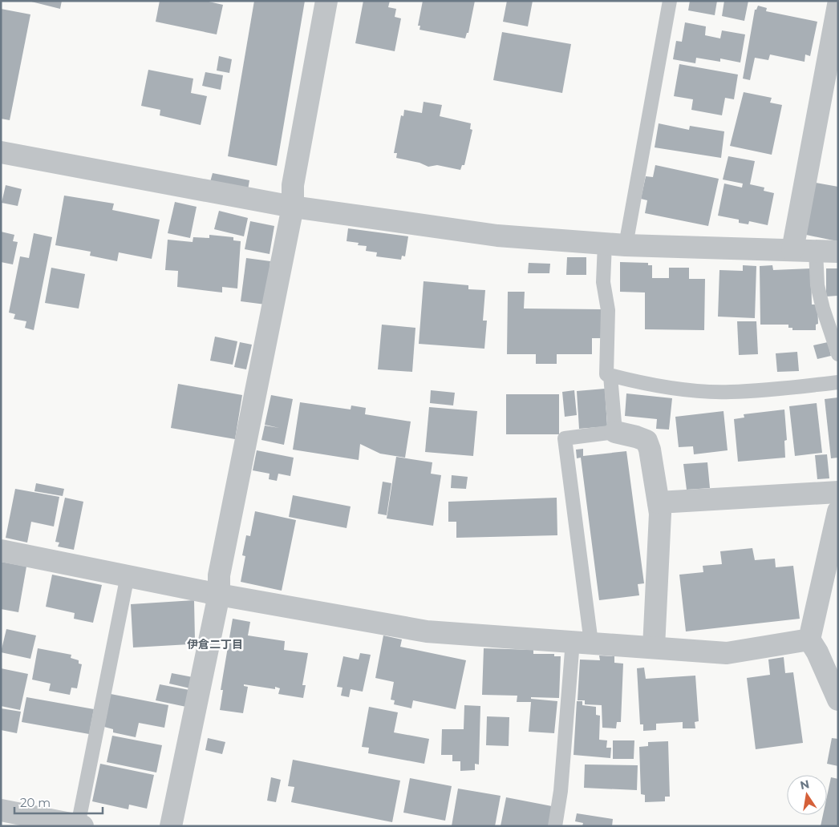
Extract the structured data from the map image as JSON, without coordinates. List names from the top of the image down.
{
  "districts": ["伊倉二丁目"],
  "scale_bar": "20 m",
  "north": "top"
}
